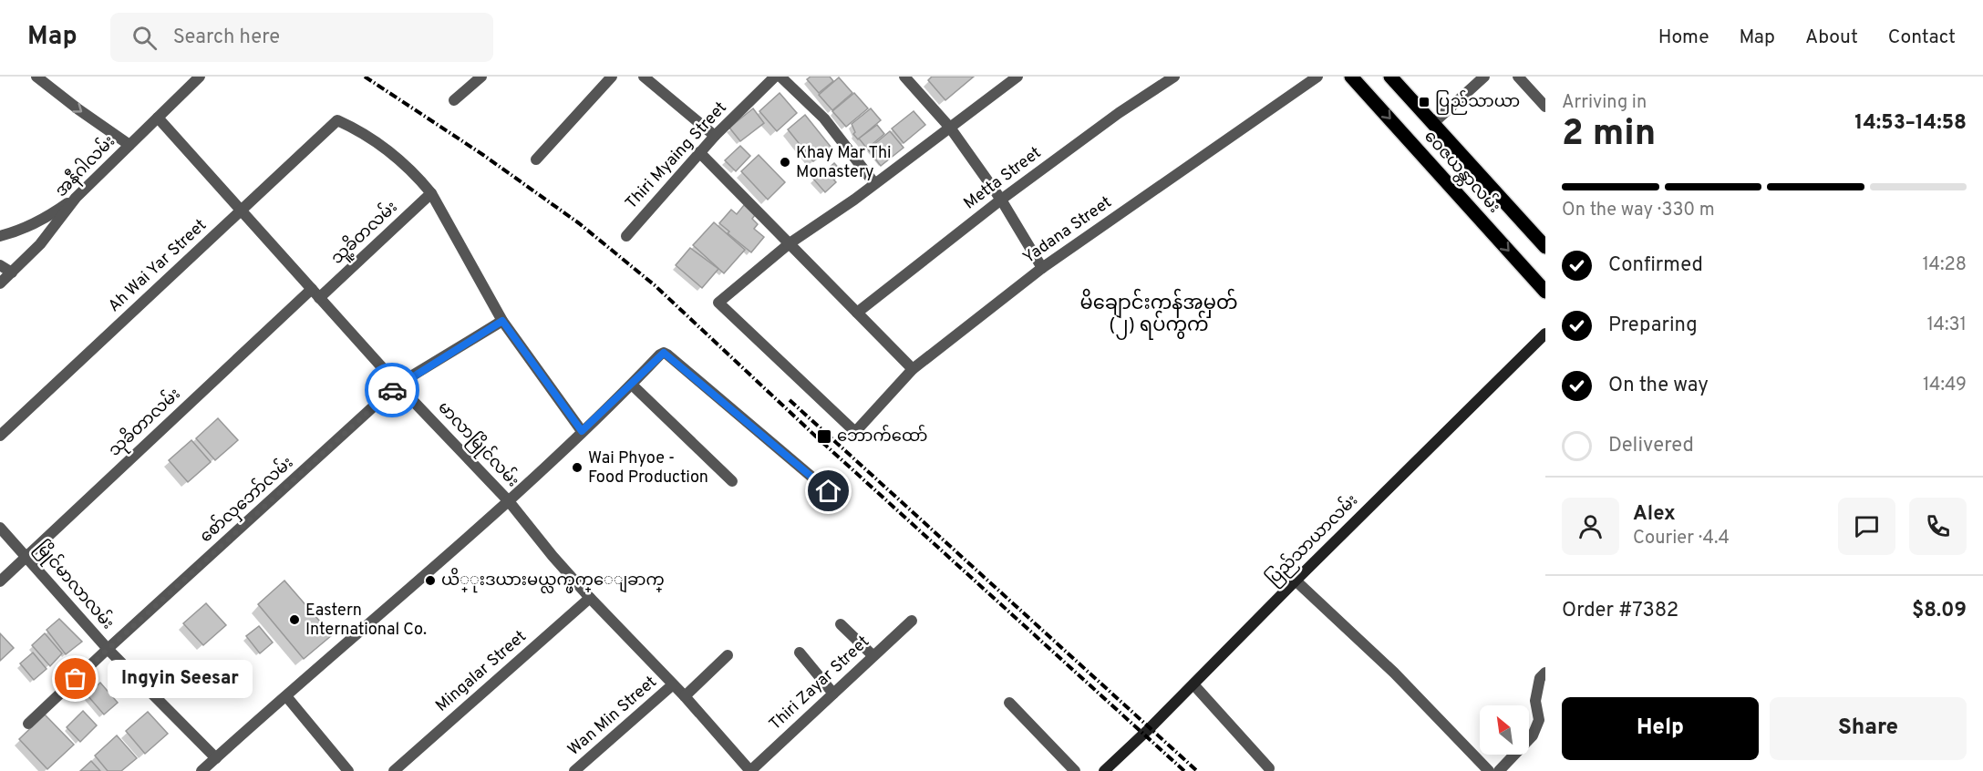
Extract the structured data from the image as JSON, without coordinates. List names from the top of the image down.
{
  "streets": {
    "main road": ["ဝေဇယန္တာလမ်း"],
    "street": [
      "Thiri Myaing Street",
      "အနီဂါလမ်း",
      "Metta Street",
      "Yadana Street",
      "သူ့ခိတလမ်း",
      "Ah Wai Yar Street",
      "သုခိတာလမ်း",
      "မာလာမြိုင်လမ်း",
      "စော်လှဘော်လမ်း",
      "ပြည်သာယာလမ်း",
      "မြိုင်မာလာလမ်း",
      "Mingalar Street",
      "Thiri Zayar Street",
      "Wan Min Street"
    ]
  },
  "crossings": [
    ["အနီဂါလမ်း", "မာလာမြိုင်လမ်း"],
    ["သူ့ခိတလမ်း", "Ah Wai Yar Street"],
    ["သူ့ခိတလမ်း", "သုခိတာလမ်း"],
    ["သူ့ခိတလမ်း", "မာလာမြိုင်လမ်း"],
    ["Ah Wai Yar Street", "မာလာမြိုင်လမ်း"],
    ["သုခိတာလမ်း", "မာလာမြိုင်လမ်း"],
    ["သုခိတာလမ်း", "မြိုင်မာလာလမ်း"],
    ["မာလာမြိုင်လမ်း", "စော်လှဘော်လမ်း"],
    ["မာလာမြိုင်လမ်း", "Mingalar Street"],
    ["မာလာမြိုင်လမ်း", "Thiri Zayar Street"],
    ["မာလာမြိုင်လမ်း", "Wan Min Street"],
    ["စော်လှဘော်လမ်း", "မြိုင်မာလာလမ်း"]
  ],
  "districts": ["မိချောင်းကန်အမှတ် (၂) ရပ်ကွက်"],
  "places": {
    "transit": ["ပြည်သာယာ", "ဘောက်ထော်"],
    "other": [
      "Khay Mar Thi Monastery",
      "Wai Phyoe - Food Production",
      "ယိ္ုးဒယားမယ္လက္ဖက္ေျခာက္",
      "Eastern International Co.",
      "Ingyin Seesar"
    ]
  },
  "north": "top left",
  "page": {
    "header": "Map",
    "search": "Search here",
    "nav": [
      "Home",
      "Map",
      "About",
      "Contact"
    ],
    "heading": ["2 min", "Arriving in", "14:53–14:58"],
    "panel": [
      "Alex",
      "Courier · 4.4",
      "Order #7382",
      "$8.09"
    ],
    "bar": "On the way · 330 m",
    "list": [
      ["Confirmed", "14:28"],
      ["Preparing", "14:31"],
      ["On the way", "14:49"],
      "Delivered"
    ],
    "bubble": "Ingyin Seesar",
    "buttons": ["Help", "Share"]
  }
}
